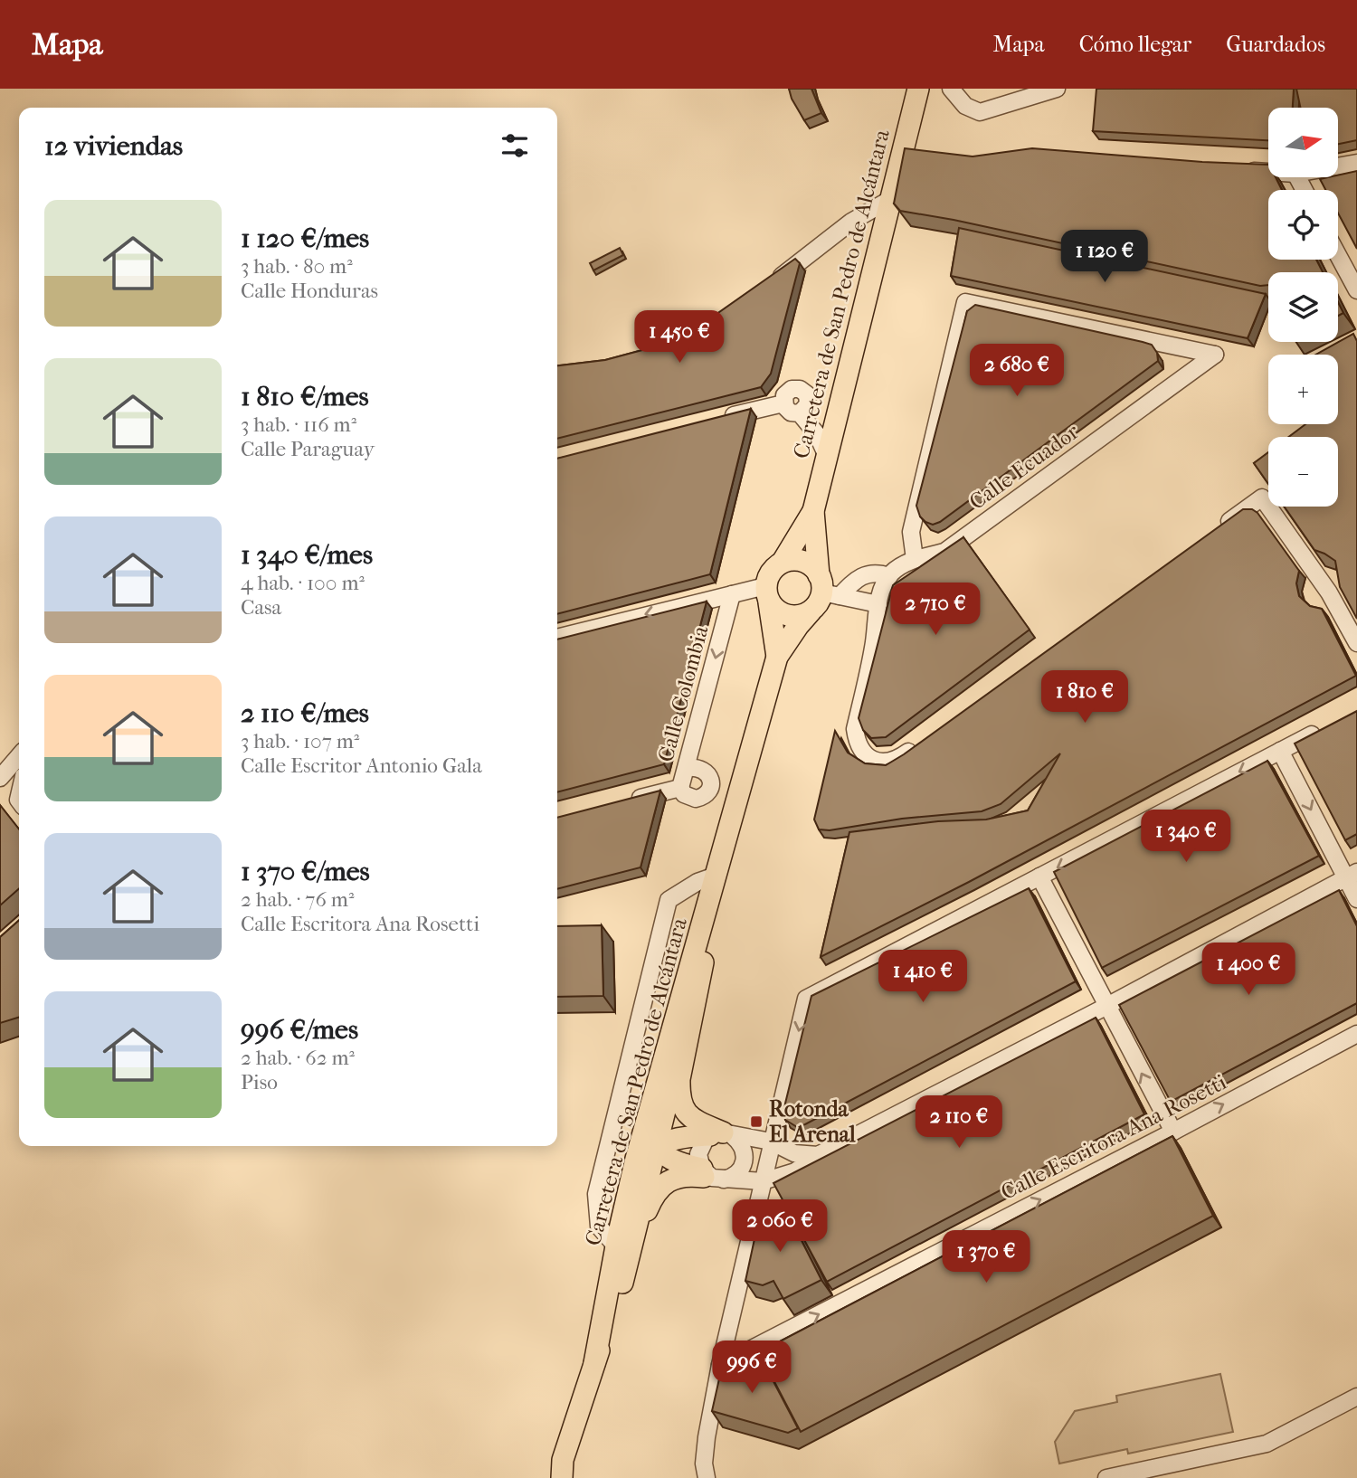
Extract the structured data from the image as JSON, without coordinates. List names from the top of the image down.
{
  "streets": {
    "main road": ["Carretera de San Pedro de Alcántara"],
    "street": ["Calle Ecuador", "Calle Colombia", "Calle Escritora Ana Rosetti"]
  },
  "one_way": ["Calle Colombia"],
  "places": {
    "transit": ["Rotonda El Arenal"]
  },
  "north": "right",
  "page": {
    "header": "Mapa",
    "nav": ["Mapa", "Cómo llegar", "Guardados"],
    "map_buttons": ["+", "−"],
    "heading": "12 viviendas",
    "list": [
      {
        "name": "1 120 €/mes",
        "note": "3 hab. · 80 m² · Calle Honduras"
      },
      {
        "name": "1 810 €/mes",
        "note": "3 hab. · 116 m² · Calle Paraguay"
      },
      {
        "name": "1 340 €/mes",
        "note": "4 hab. · 100 m² · Casa"
      },
      {
        "name": "2 110 €/mes",
        "note": "3 hab. · 107 m² · Calle Escritor Antonio Gala"
      },
      {
        "name": "1 370 €/mes",
        "note": "2 hab. · 76 m² · Calle Escritora Ana Rosetti"
      },
      {
        "name": "996 €/mes",
        "note": "2 hab. · 62 m² · Piso"
      }
    ],
    "price": [
      "1 120 €",
      "1 450 €",
      "2 680 €",
      "2 710 €",
      "1 810 €",
      "1 340 €",
      "1 400 €",
      "1 410 €",
      "2 110 €",
      "2 060 €",
      "1 370 €",
      "996 €"
    ]
  }
}
